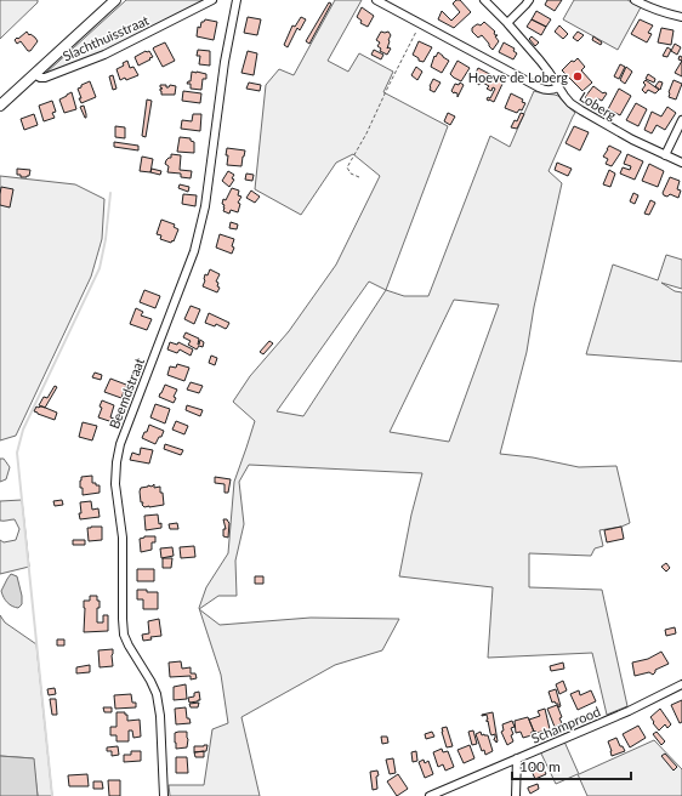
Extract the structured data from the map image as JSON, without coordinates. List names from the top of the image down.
{
  "streets": {
    "street": [
      "Slachthuisstraat",
      "Loberg",
      "Beemdstraat",
      "Schamprood"
    ]
  },
  "places": ["Hoeve de Loberg"],
  "scale_bar": "100 m"
}
